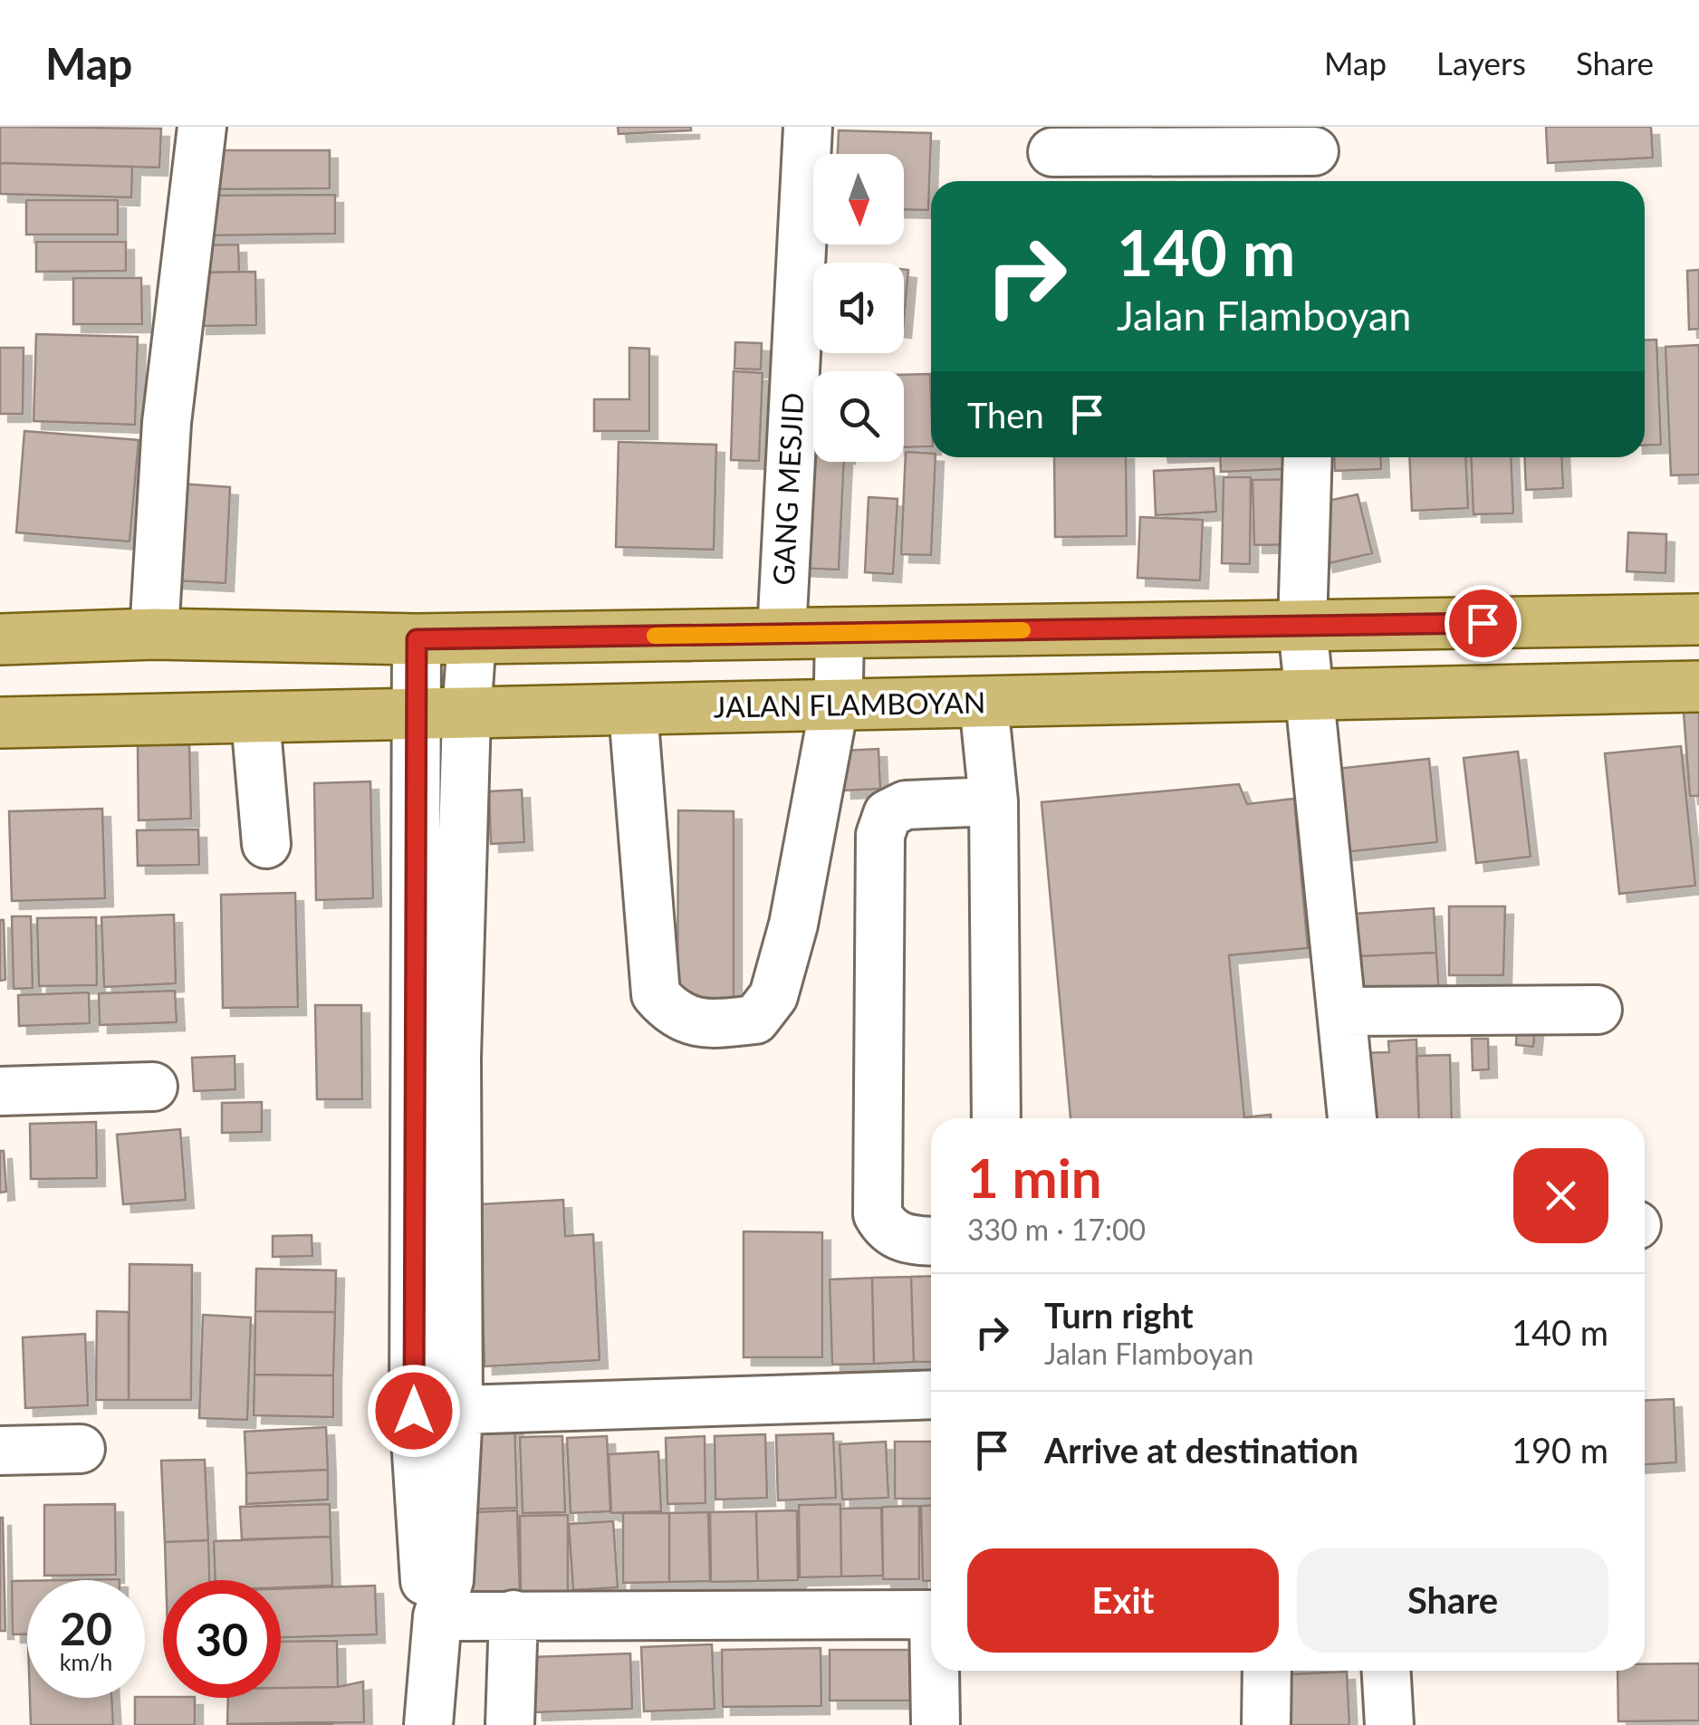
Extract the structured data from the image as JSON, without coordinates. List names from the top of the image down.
{
  "streets": {
    "main road": ["JALAN FLAMBOYAN"],
    "street": ["GANG MESJID"]
  },
  "north": "bottom",
  "page": {
    "header": "Map",
    "nav": ["Map", "Layers", "Share"],
    "turn": ["140 m", "Jalan Flamboyan"],
    "then": "Then",
    "heading": ["1 min", "330 m · 17:00"],
    "list": [
      {
        "name": "Turn right",
        "note": "Jalan Flamboyan",
        "value": "140 m"
      },
      {
        "name": "Arrive at destination",
        "value": "190 m"
      }
    ],
    "buttons": ["Exit", "Share"],
    "speed": "20 km/h",
    "limit": "30"
  }
}
